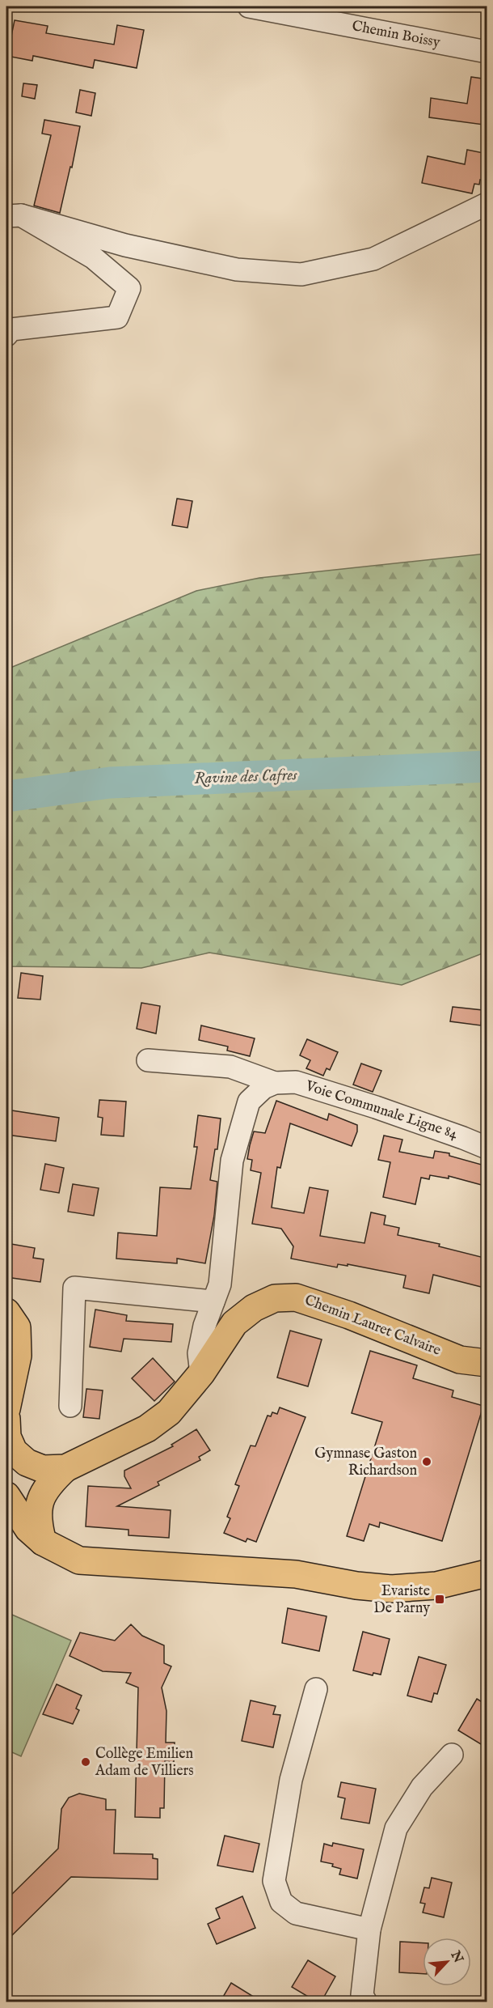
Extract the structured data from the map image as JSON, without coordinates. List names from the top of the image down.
{
  "streets": {
    "main road": ["Chemin Lauret Calvaire"],
    "street": ["Chemin Boissy", "Voie Communale Ligne 84"]
  },
  "water": ["Ravine des Cafres"],
  "places": {
    "other": ["Gymnase Gaston Richardson", "Collège Emilien Adam de Villiers"],
    "transit": ["Evariste De Parny"]
  },
  "north": "top right"
}
